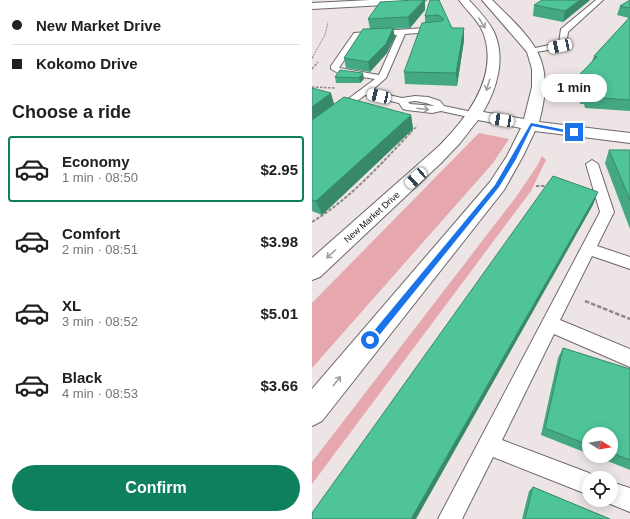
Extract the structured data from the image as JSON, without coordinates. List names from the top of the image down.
{
  "streets": {
    "street": ["New Market Drive"]
  },
  "north": "right",
  "page": {
    "banner": ["New Market Drive", "Kokomo Drive"],
    "bubble": "1 min",
    "heading": "Choose a ride",
    "list": [
      {
        "name": "Economy",
        "note": "1 min · 08:50",
        "value": "$2.95"
      },
      {
        "name": "Comfort",
        "note": "2 min · 08:51",
        "value": "$3.98"
      },
      {
        "name": "XL",
        "note": "3 min · 08:52",
        "value": "$5.01"
      },
      {
        "name": "Black",
        "note": "4 min · 08:53",
        "value": "$3.66"
      }
    ],
    "buttons": "Confirm"
  }
}
